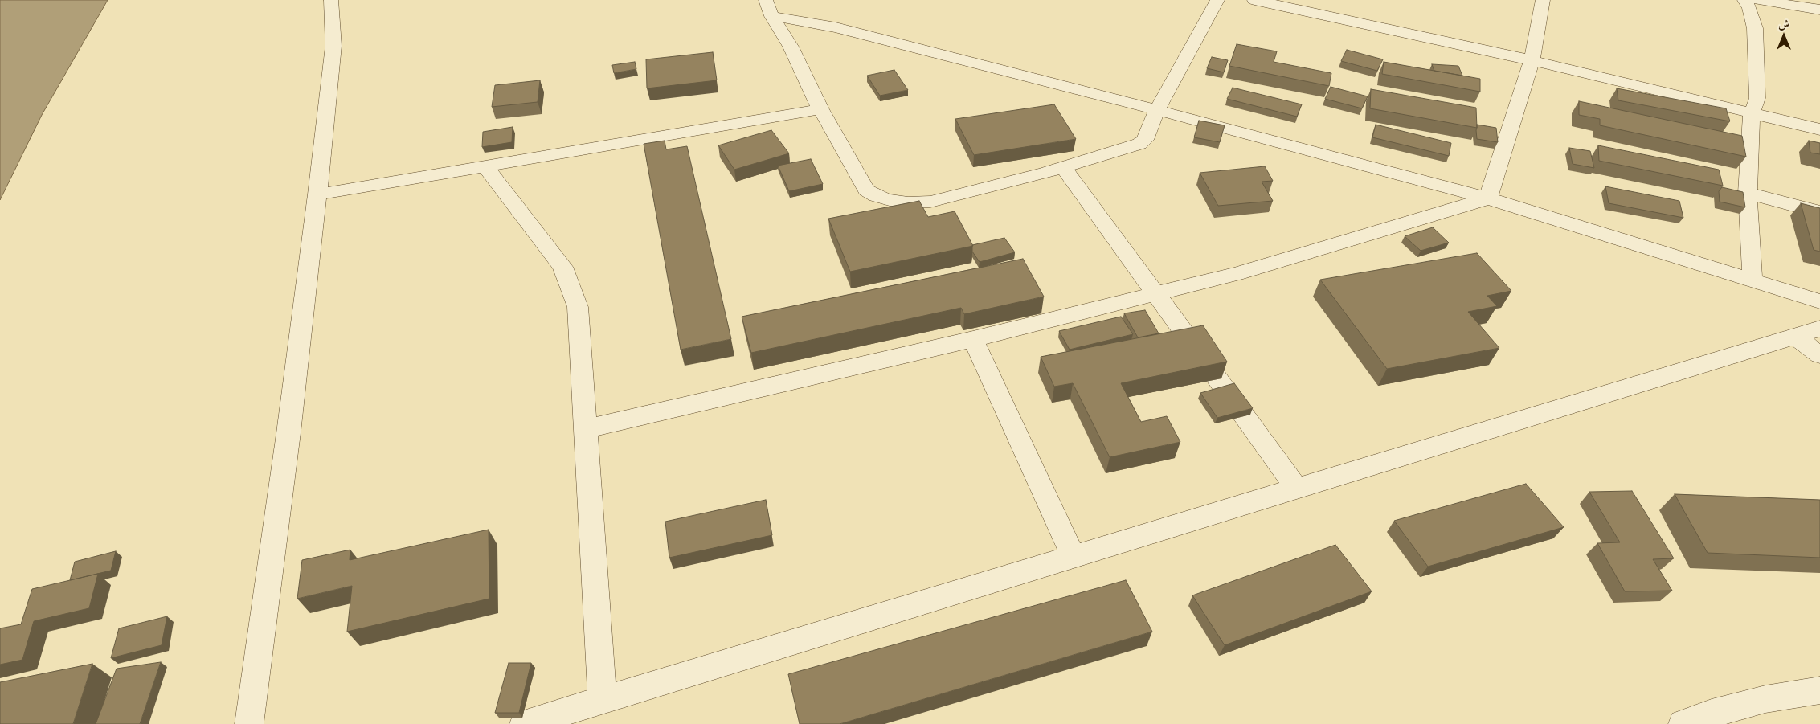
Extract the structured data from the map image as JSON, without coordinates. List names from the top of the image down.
{
  "north": "top"
}
